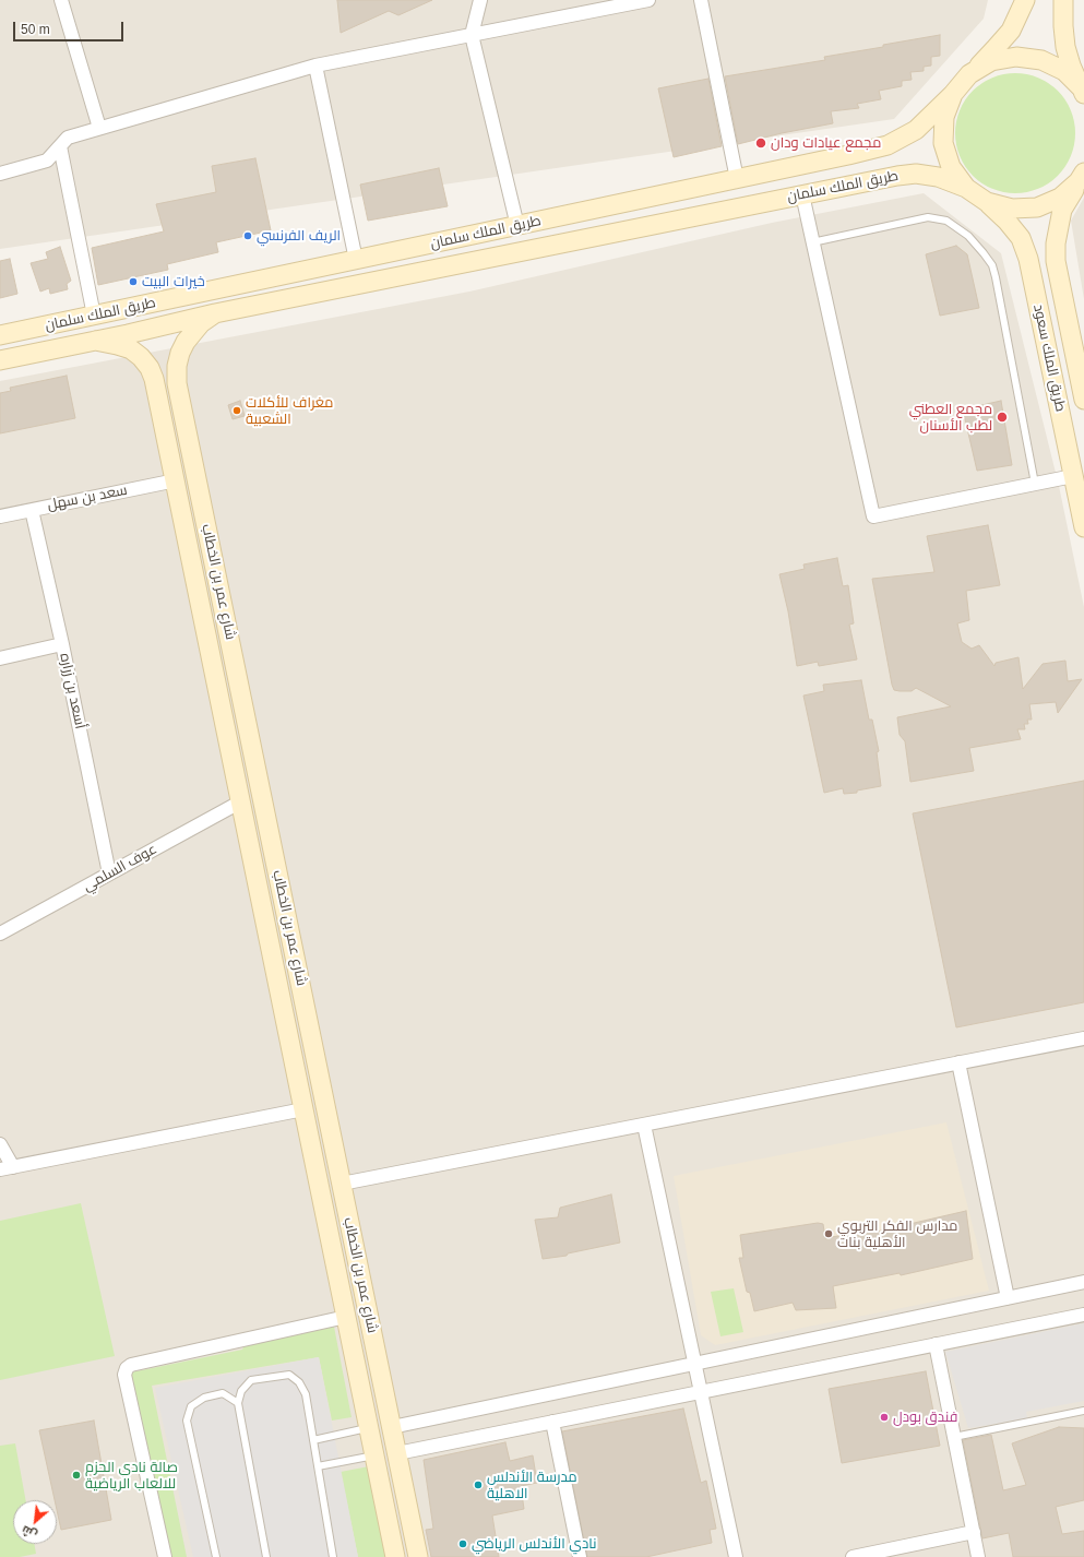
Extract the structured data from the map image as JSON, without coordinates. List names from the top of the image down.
{
  "streets": {
    "street": [
      "طريق الملك سلمان",
      "طريق الملك سعود",
      "سعد بن سهل",
      "شارع عمر بن الخطاب",
      "أسعد بن زراره",
      "عوف السلمي"
    ]
  },
  "crossings": [
    ["طريق الملك سلمان", "شارع عمر بن الخطاب"],
    ["سعد بن سهل", "شارع عمر بن الخطاب"],
    ["سعد بن سهل", "أسعد بن زراره"],
    ["شارع عمر بن الخطاب", "عوف السلمي"],
    ["أسعد بن زراره", "عوف السلمي"]
  ],
  "places": [
    "مجمع عيادات ودان",
    "الريف الفرنسي",
    "خيرات البيت",
    "مغراف للأكلات الشعبية",
    "مجمع العطني لطب الأسنان",
    "مدارس الفكر التربوي الأهلية بنات",
    "فندق بودل",
    "صالة نادي الحزم للالعاب الرياضية",
    "مدرسة الأندلس الاهلية",
    "نادي الأندلس الرياضي"
  ],
  "scale_bar": "50 m",
  "north": "bottom left"
}
